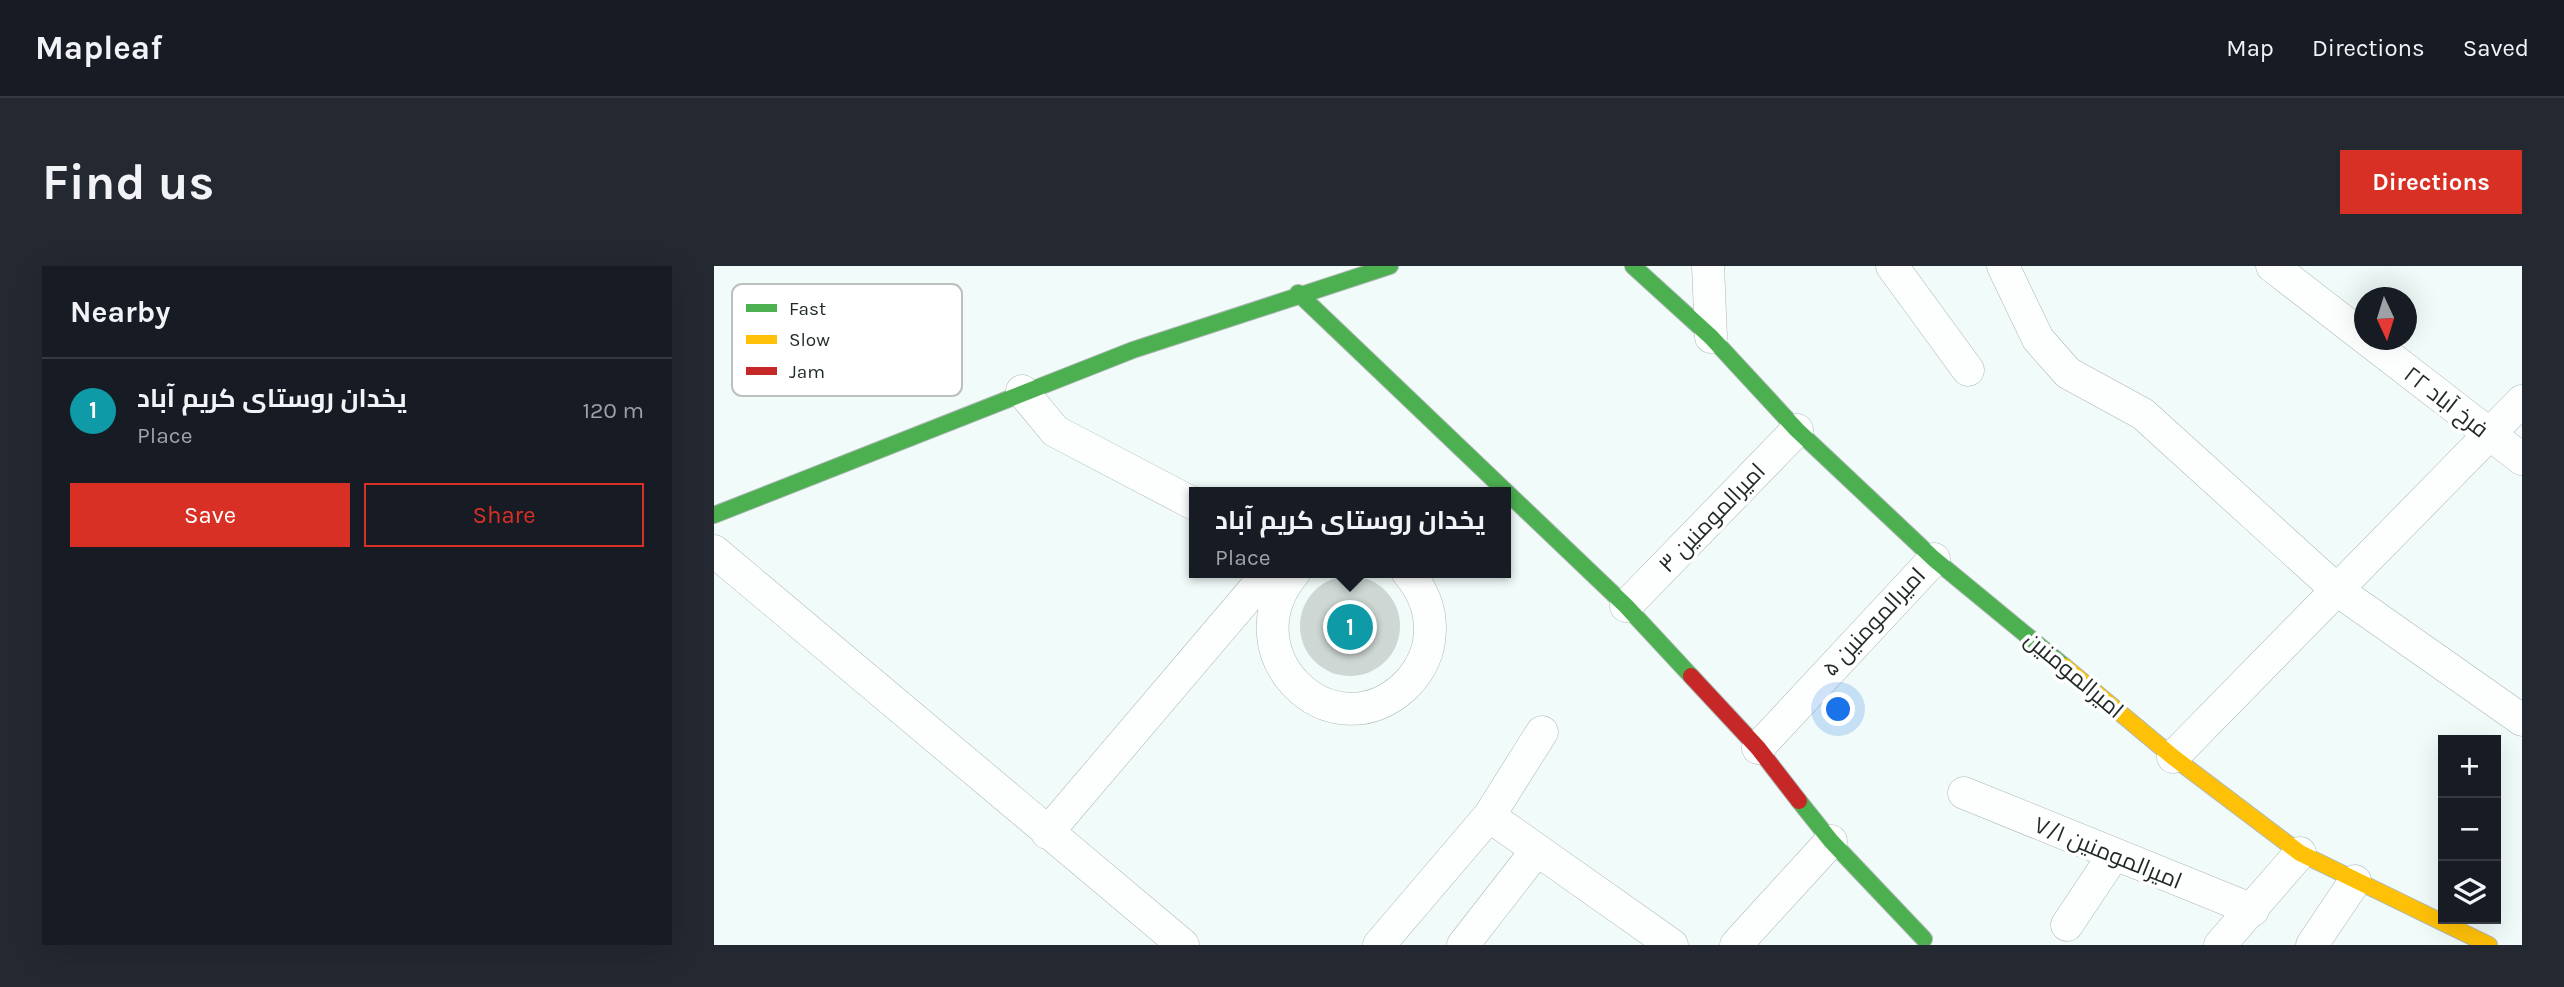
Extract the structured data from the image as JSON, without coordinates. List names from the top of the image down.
{
  "streets": {
    "street": [
      "فرخ آباد ۲۲",
      "امیرالمومنین ۳",
      "امیرالمومنین ۵",
      "امیرالمومنین",
      "امیرالمومنین ۷/۱"
    ]
  },
  "crossings": [
    ["امیرالمومنین ۳", "امیرالمومنین"],
    ["امیرالمومنین ۵", "امیرالمومنین"]
  ],
  "legend": ["Fast", "Slow", "Jam"],
  "north": "bottom",
  "page": {
    "header": "Mapleaf",
    "nav": ["Map", "Directions", "Saved"],
    "buttons": [
      "Directions",
      ["Save", "Share"]
    ],
    "title": "Find us",
    "heading": "Nearby",
    "list": [
      {
        "mark": "1",
        "name": "یخدان روستای کریم آباد",
        "note": "Place",
        "value": "120 m"
      }
    ],
    "popup": ["یخدان روستای کریم آباد", "Place"],
    "pins": "1",
    "map_buttons": ["+", "−"]
  }
}
